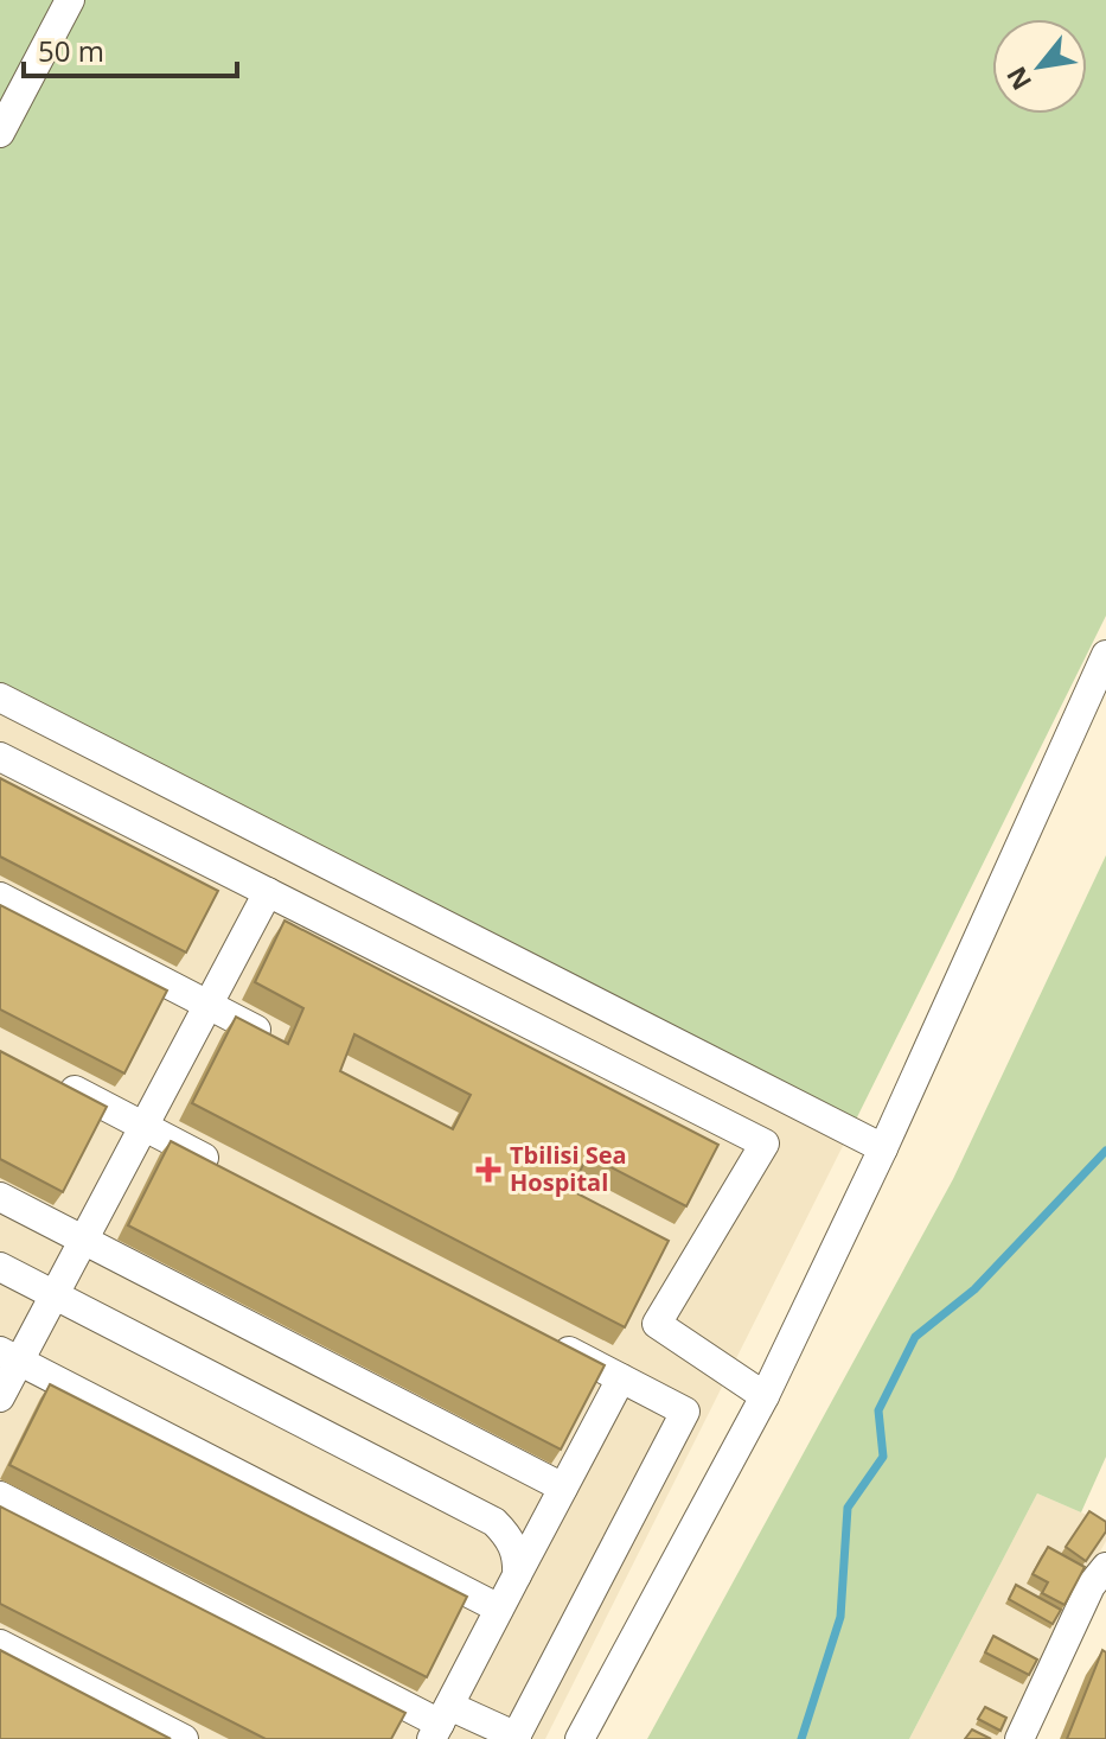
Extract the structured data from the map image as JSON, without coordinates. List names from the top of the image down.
{
  "places": {
    "health": ["Tbilisi Sea Hospital"]
  },
  "scale_bar": "50 m",
  "north": "bottom left"
}
